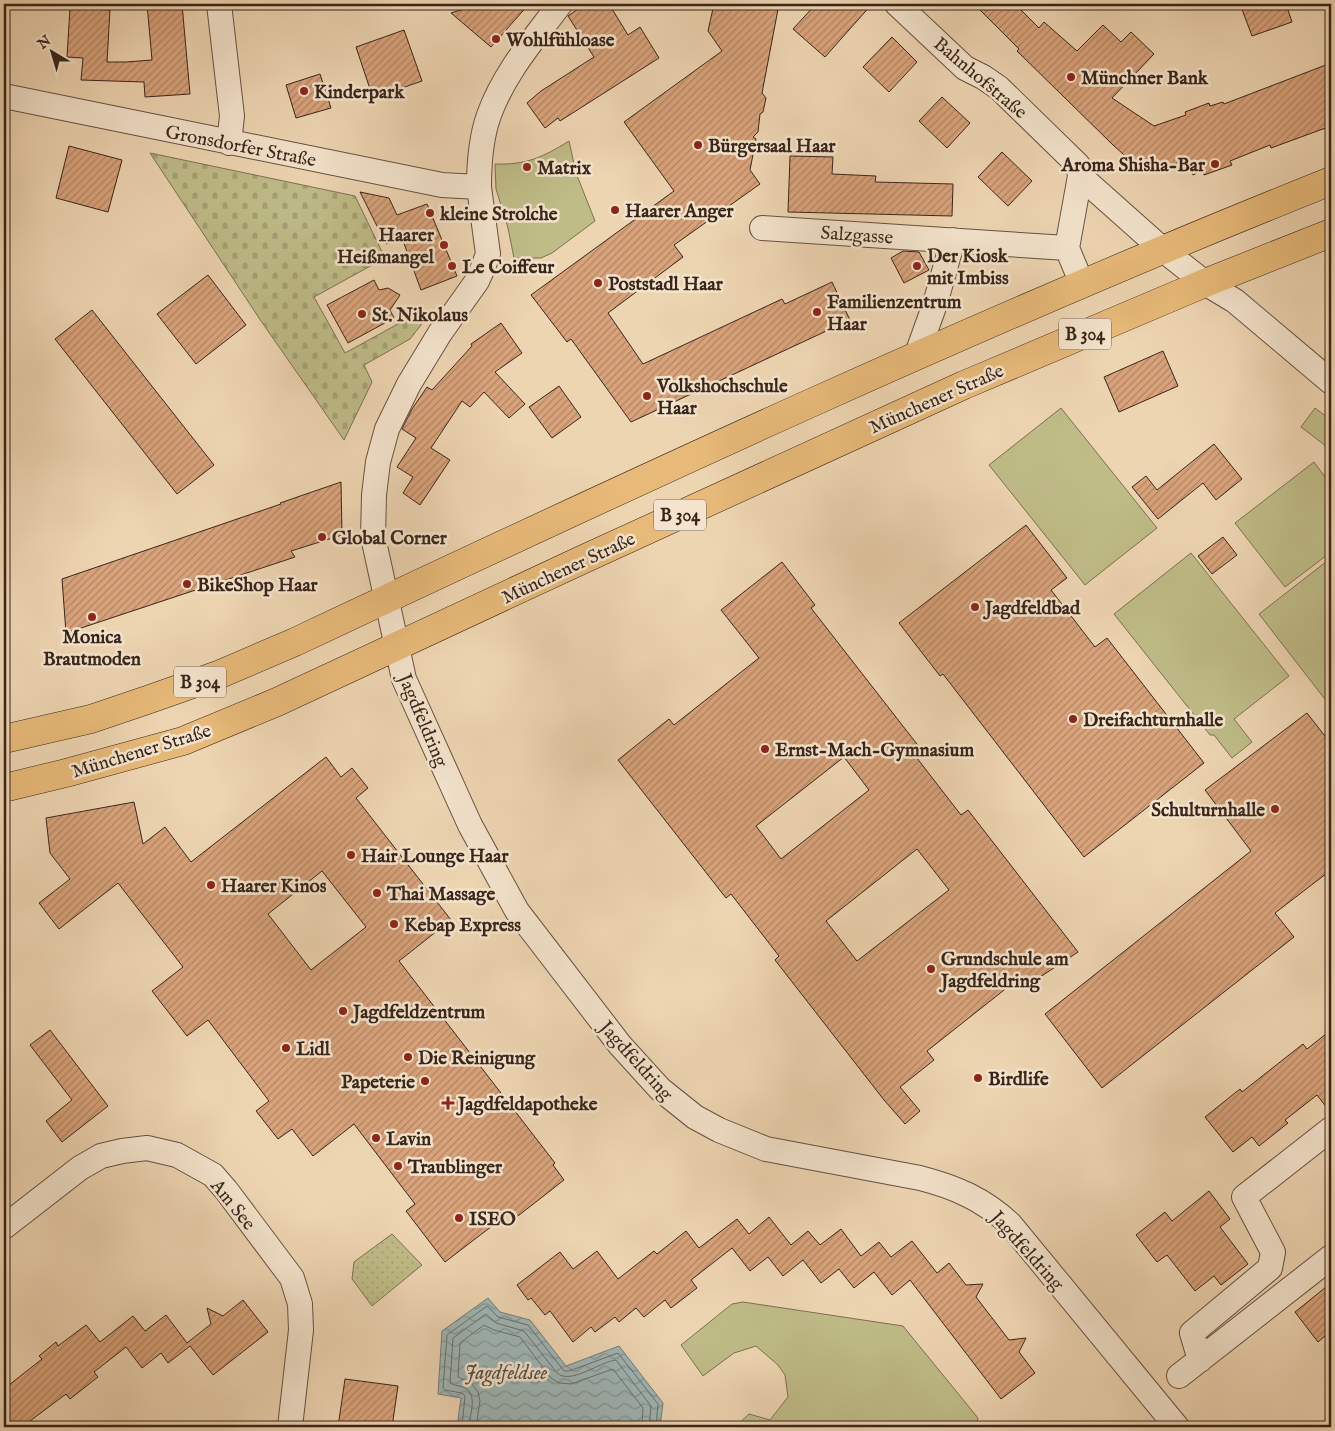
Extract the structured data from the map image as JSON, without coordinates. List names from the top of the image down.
{
  "streets": {
    "main road": ["B 304", "Münchener Straße"],
    "street": [
      "Bahnhofstraße",
      "Gronsdorfer Straße",
      "Salzgasse",
      "Jagdfeldring",
      "Am See"
    ]
  },
  "crossings": [
    ["Bahnhofstraße", "B 304"],
    ["Bahnhofstraße", "Münchener Straße"],
    ["Gronsdorfer Straße", "Jagdfeldring"],
    ["B 304", "Münchener Straße"],
    ["B 304", "Jagdfeldring"],
    ["Münchener Straße", "Jagdfeldring"]
  ],
  "water": ["Jagdfeldsee"],
  "places": {
    "other": [
      "Wohlfühloase",
      "Münchner Bank",
      "Kinderpark",
      "Bürgersaal Haar",
      "Aroma Shisha-Bar",
      "Matrix",
      "Haarer Anger",
      "kleine Strolche",
      "Haarer Heißmangel",
      "Le Coiffeur",
      "Der Kiosk mit Imbiss",
      "Poststadl Haar",
      "Familienzentrum Haar",
      "St. Nikolaus",
      "Volkshochschule Haar",
      "Global Corner",
      "BikeShop Haar",
      "Jagdfeldbad",
      "Monica Brautmoden",
      "Dreifachturnhalle",
      "Ernst-Mach-Gymnasium",
      "Schulturnhalle",
      "Hair Lounge Haar",
      "Haarer Kinos",
      "Thai Massage",
      "Kebap Express",
      "Grundschule am Jagdfeldring",
      "Jagdfeldzentrum",
      "Lidl",
      "Die Reinigung",
      "Birdlife",
      "Papeterie",
      "Lavin",
      "Traublinger",
      "ISEO"
    ],
    "health": ["Jagdfeldapotheke"]
  },
  "north": "top left"
}
